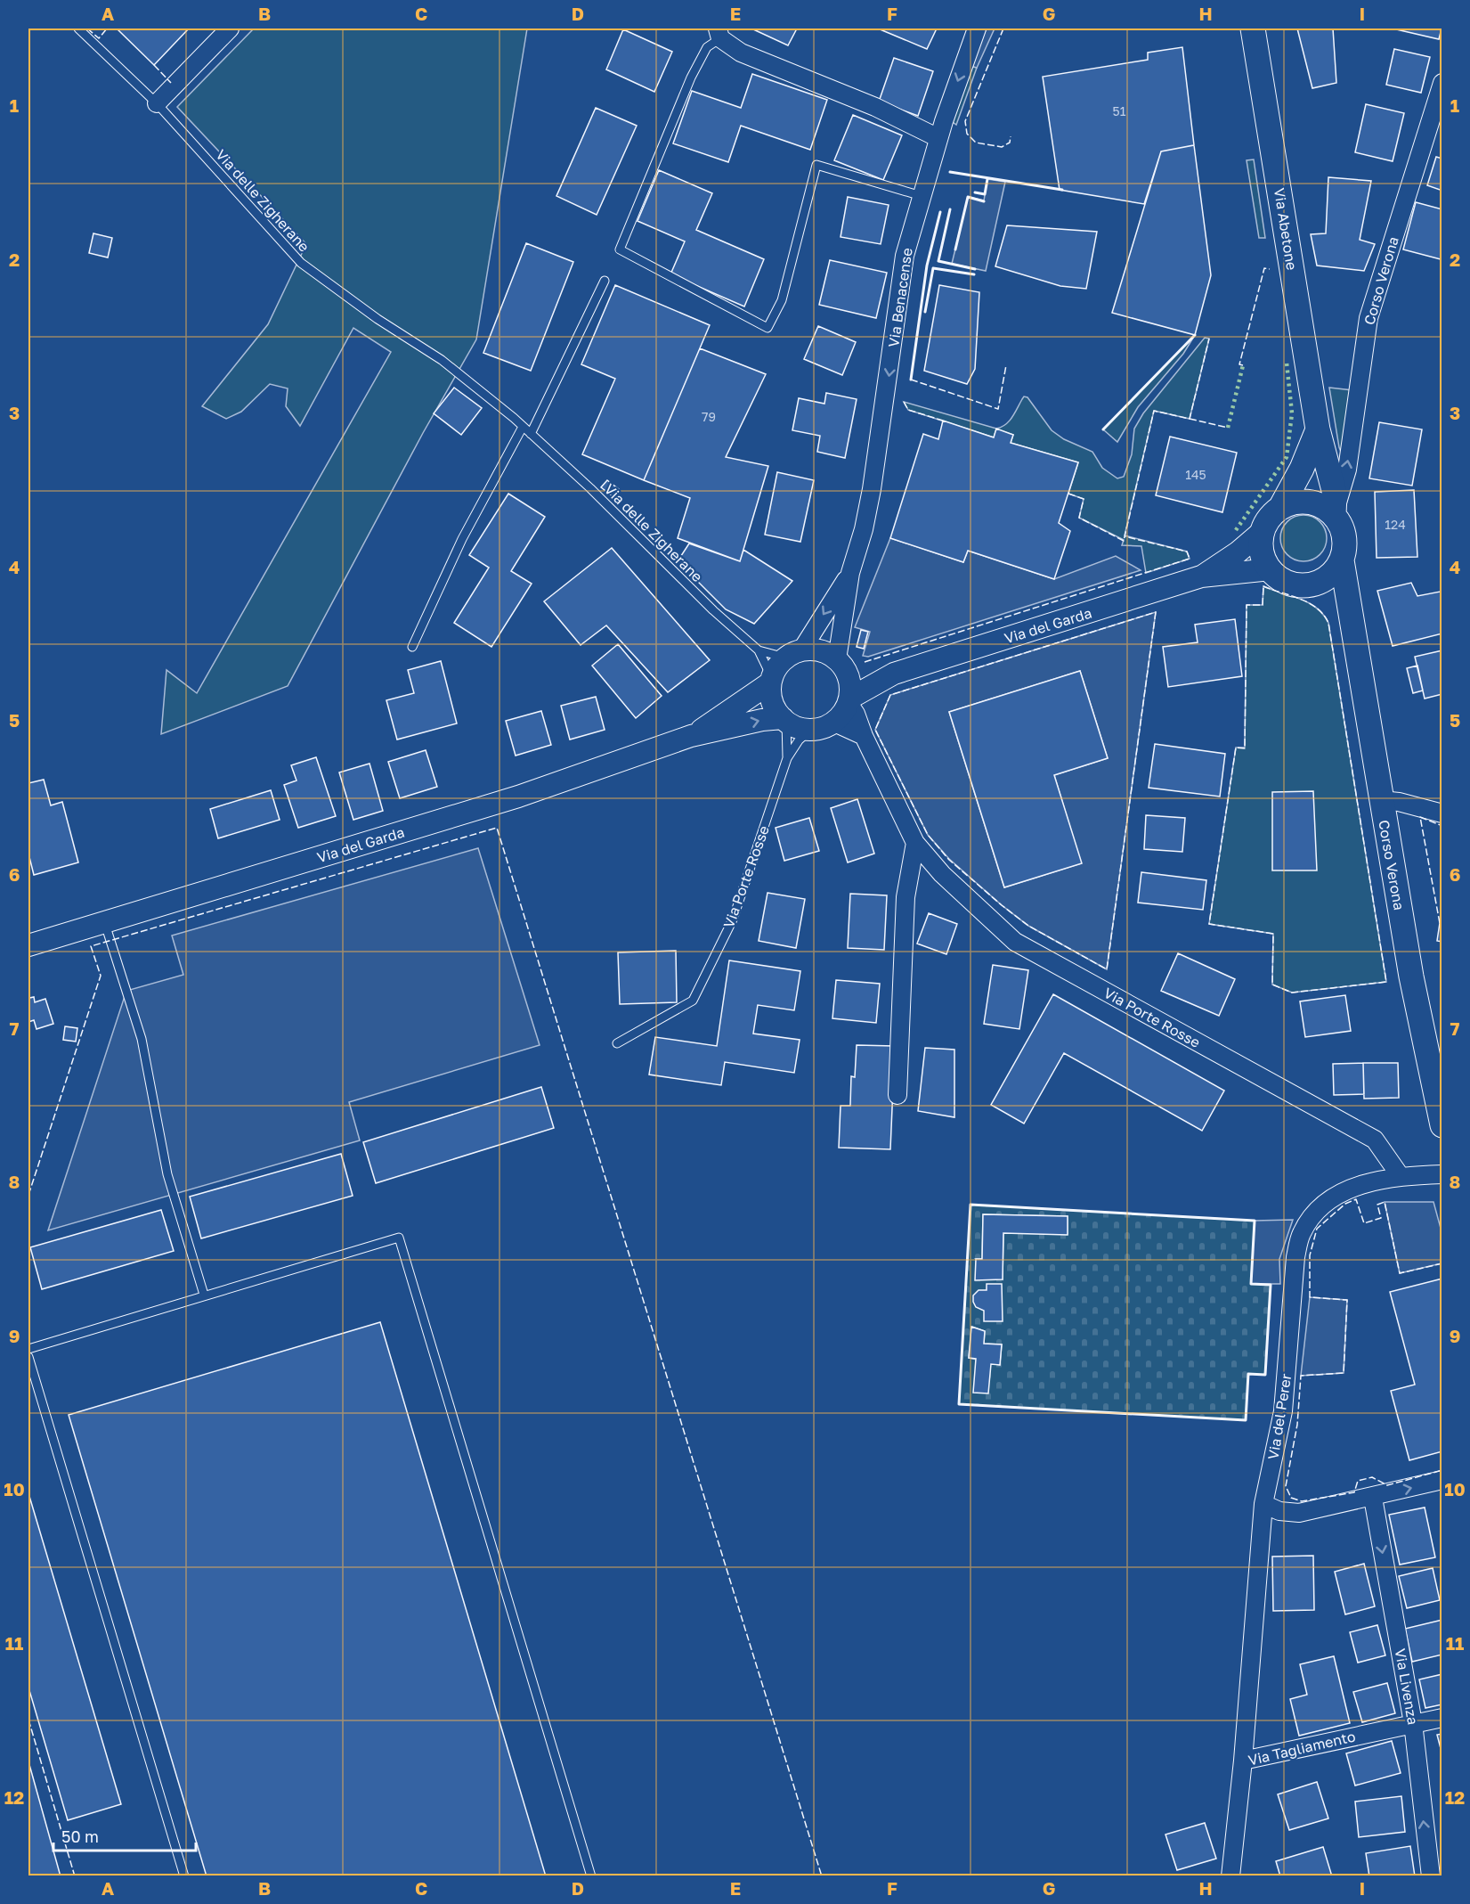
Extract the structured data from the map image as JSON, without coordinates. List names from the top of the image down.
{
  "streets": {
    "main road": ["Via Abetone", "Corso Verona"],
    "street": [
      "Via Benacense",
      "Via del Garda",
      "Via Porte Rosse",
      "Via del Perer",
      "Via Livenza",
      "Via Tagliamento"
    ],
    "lane": ["Via delle Zigherane"]
  },
  "crossings": [
    ["Via delle Zigherane", "Via del Garda"],
    ["Via delle Zigherane", "Via Porte Rosse"],
    ["Via Abetone", "Corso Verona"],
    ["Via Abetone", "Via del Garda"],
    ["Corso Verona", "Via del Garda"],
    ["Via del Garda", "Via Porte Rosse"],
    ["Via Porte Rosse", "Via del Perer"],
    ["Via del Perer", "Via Tagliamento"],
    ["Via Livenza", "Via Tagliamento"]
  ],
  "one_way": ["Corso Verona", "Via Benacense"],
  "house_numbers": [
    "51",
    "79",
    "145",
    "124"
  ],
  "scale_bar": "50 m",
  "grid": {
    "columns": [
      "A",
      "B",
      "C",
      "D",
      "E",
      "F",
      "G",
      "H",
      "I"
    ],
    "rows": [
      "1",
      "2",
      "3",
      "4",
      "5",
      "6",
      "7",
      "8",
      "9",
      "10",
      "11",
      "12"
    ]
  }
}
